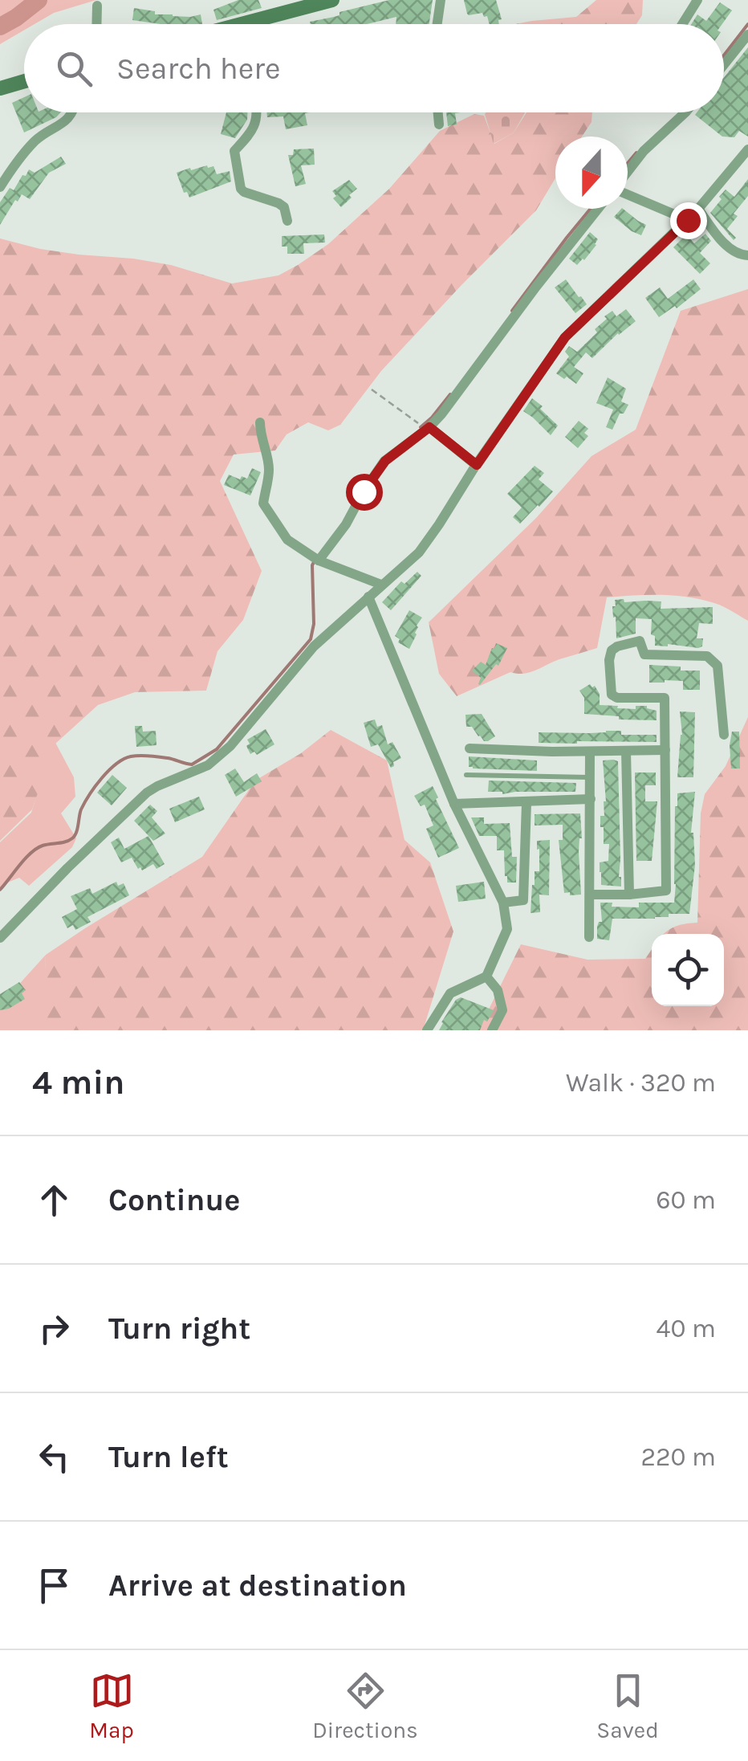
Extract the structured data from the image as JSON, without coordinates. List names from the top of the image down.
{
  "north": "bottom",
  "page": {
    "search": "Search here",
    "heading": ["4 min", "Walk · 320 m"],
    "list": [
      ["Continue", "60 m"],
      ["Turn right", "40 m"],
      ["Turn left", "220 m"],
      "Arrive at destination"
    ],
    "nav": ["Map", "Directions", "Saved"]
  }
}
